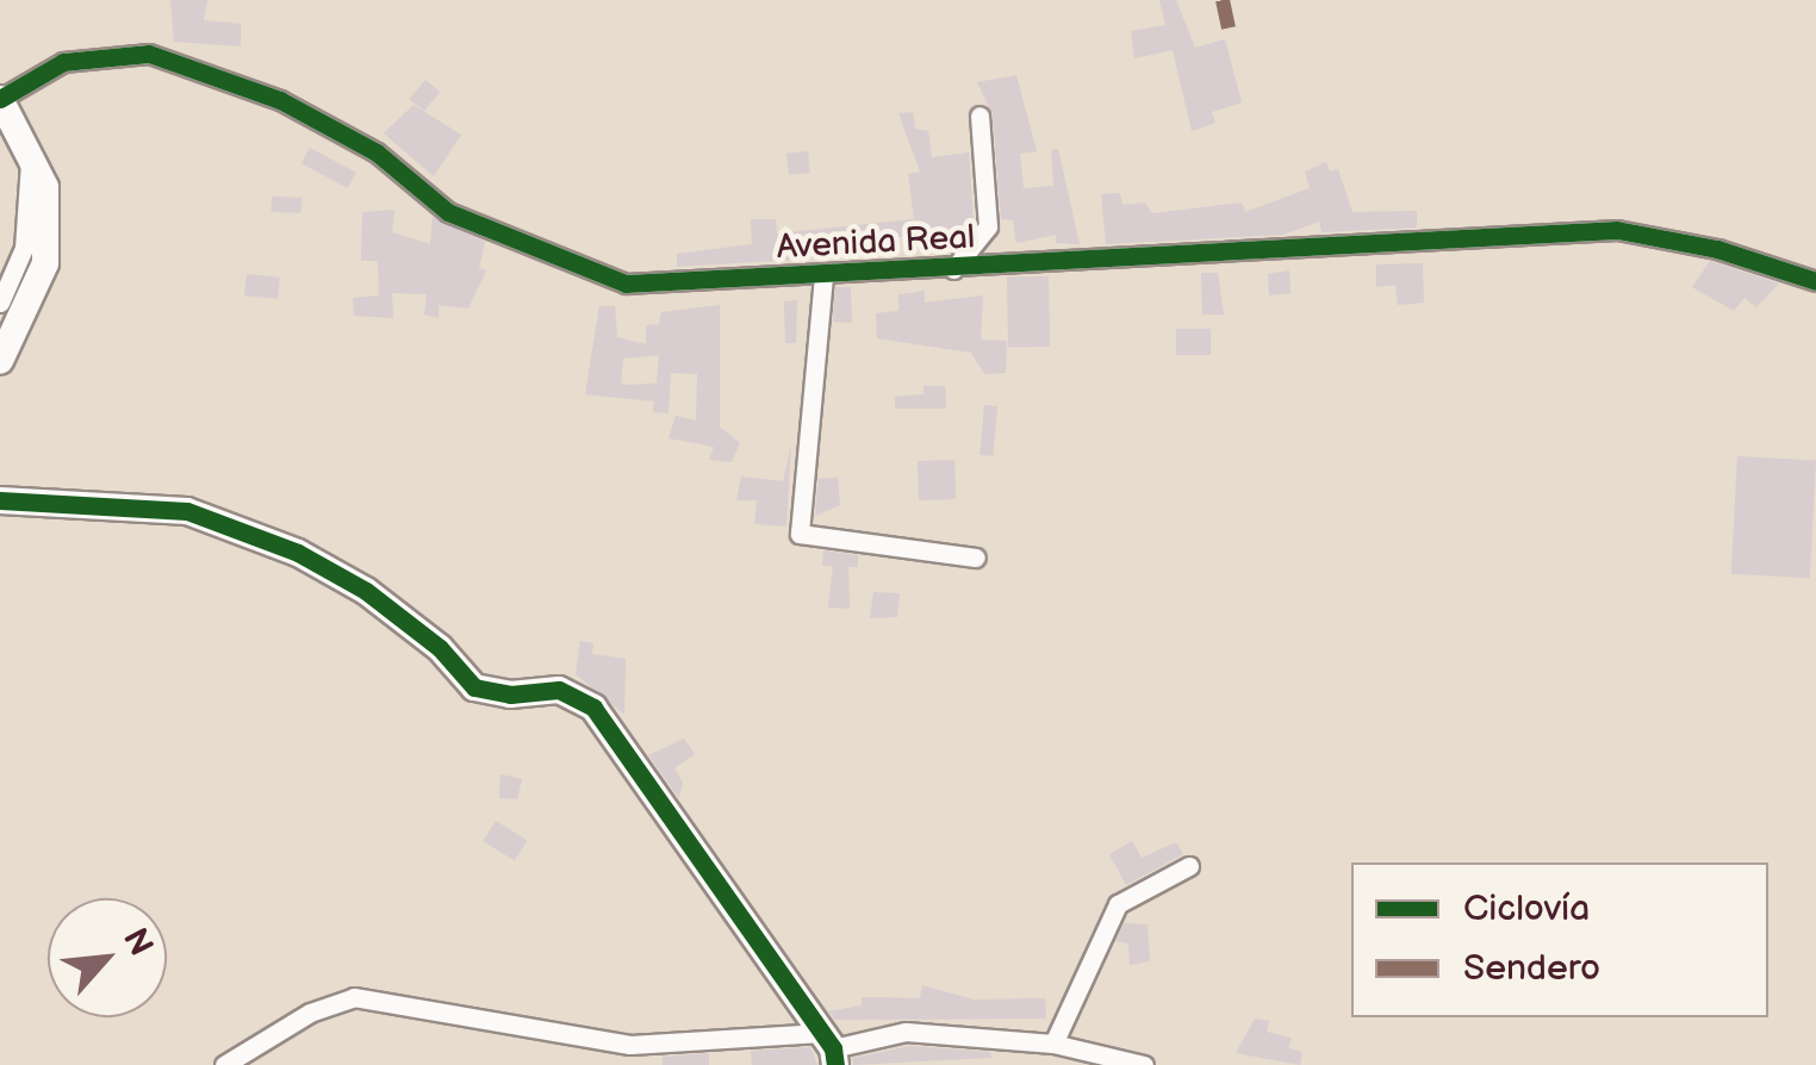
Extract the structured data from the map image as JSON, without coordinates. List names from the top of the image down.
{
  "streets": {
    "street": ["Avenida Real"]
  },
  "legend": ["Ciclovía", "Sendero"],
  "north": "top right"
}
